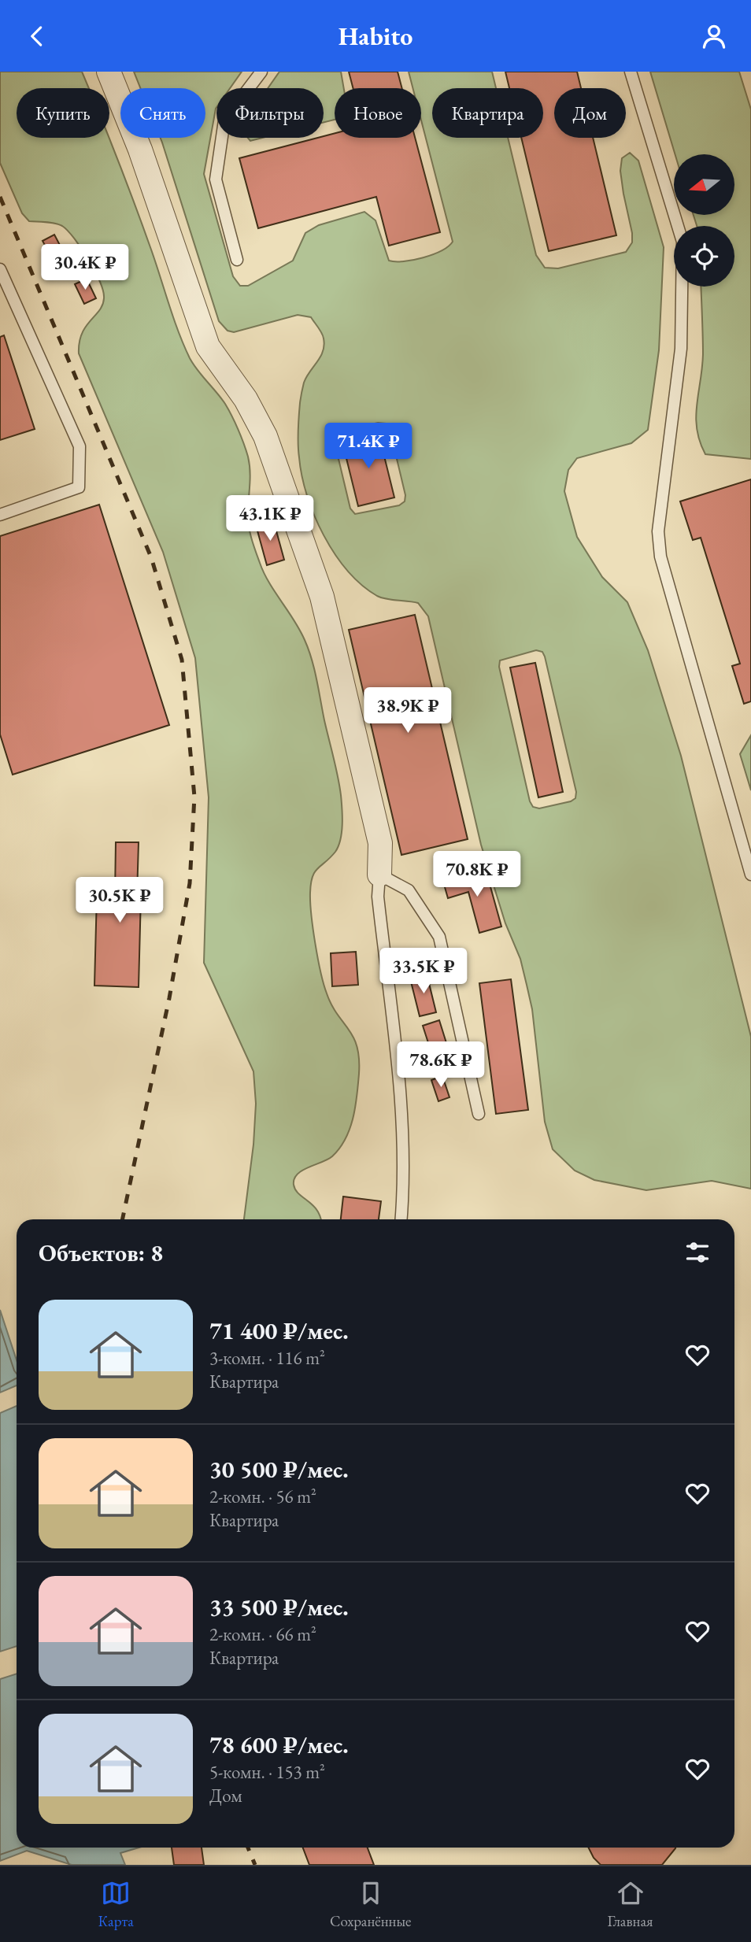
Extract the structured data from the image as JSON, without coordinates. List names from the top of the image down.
{
  "north": "left",
  "page": {
    "header": "Habito",
    "chip": [
      "Купить",
      "Снять",
      "Фильтры",
      "Новое",
      "Квартира",
      "Дом"
    ],
    "price": [
      "30.4K ₽",
      "71.4K ₽",
      "43.1K ₽",
      "38.9K ₽",
      "70.8K ₽",
      "30.5K ₽",
      "33.5K ₽",
      "78.6K ₽"
    ],
    "heading": "Объектов: 8",
    "list": [
      {
        "name": "71 400 ₽/мес.",
        "note": "3-комн. · 116 m² · Квартира"
      },
      {
        "name": "30 500 ₽/мес.",
        "note": "2-комн. · 56 m² · Квартира"
      },
      {
        "name": "33 500 ₽/мес.",
        "note": "2-комн. · 66 m² · Квартира"
      },
      {
        "name": "78 600 ₽/мес.",
        "note": "5-комн. · 153 m² · Дом"
      }
    ],
    "tabs": ["Карта", "Сохранённые", "Главная"]
  }
}
